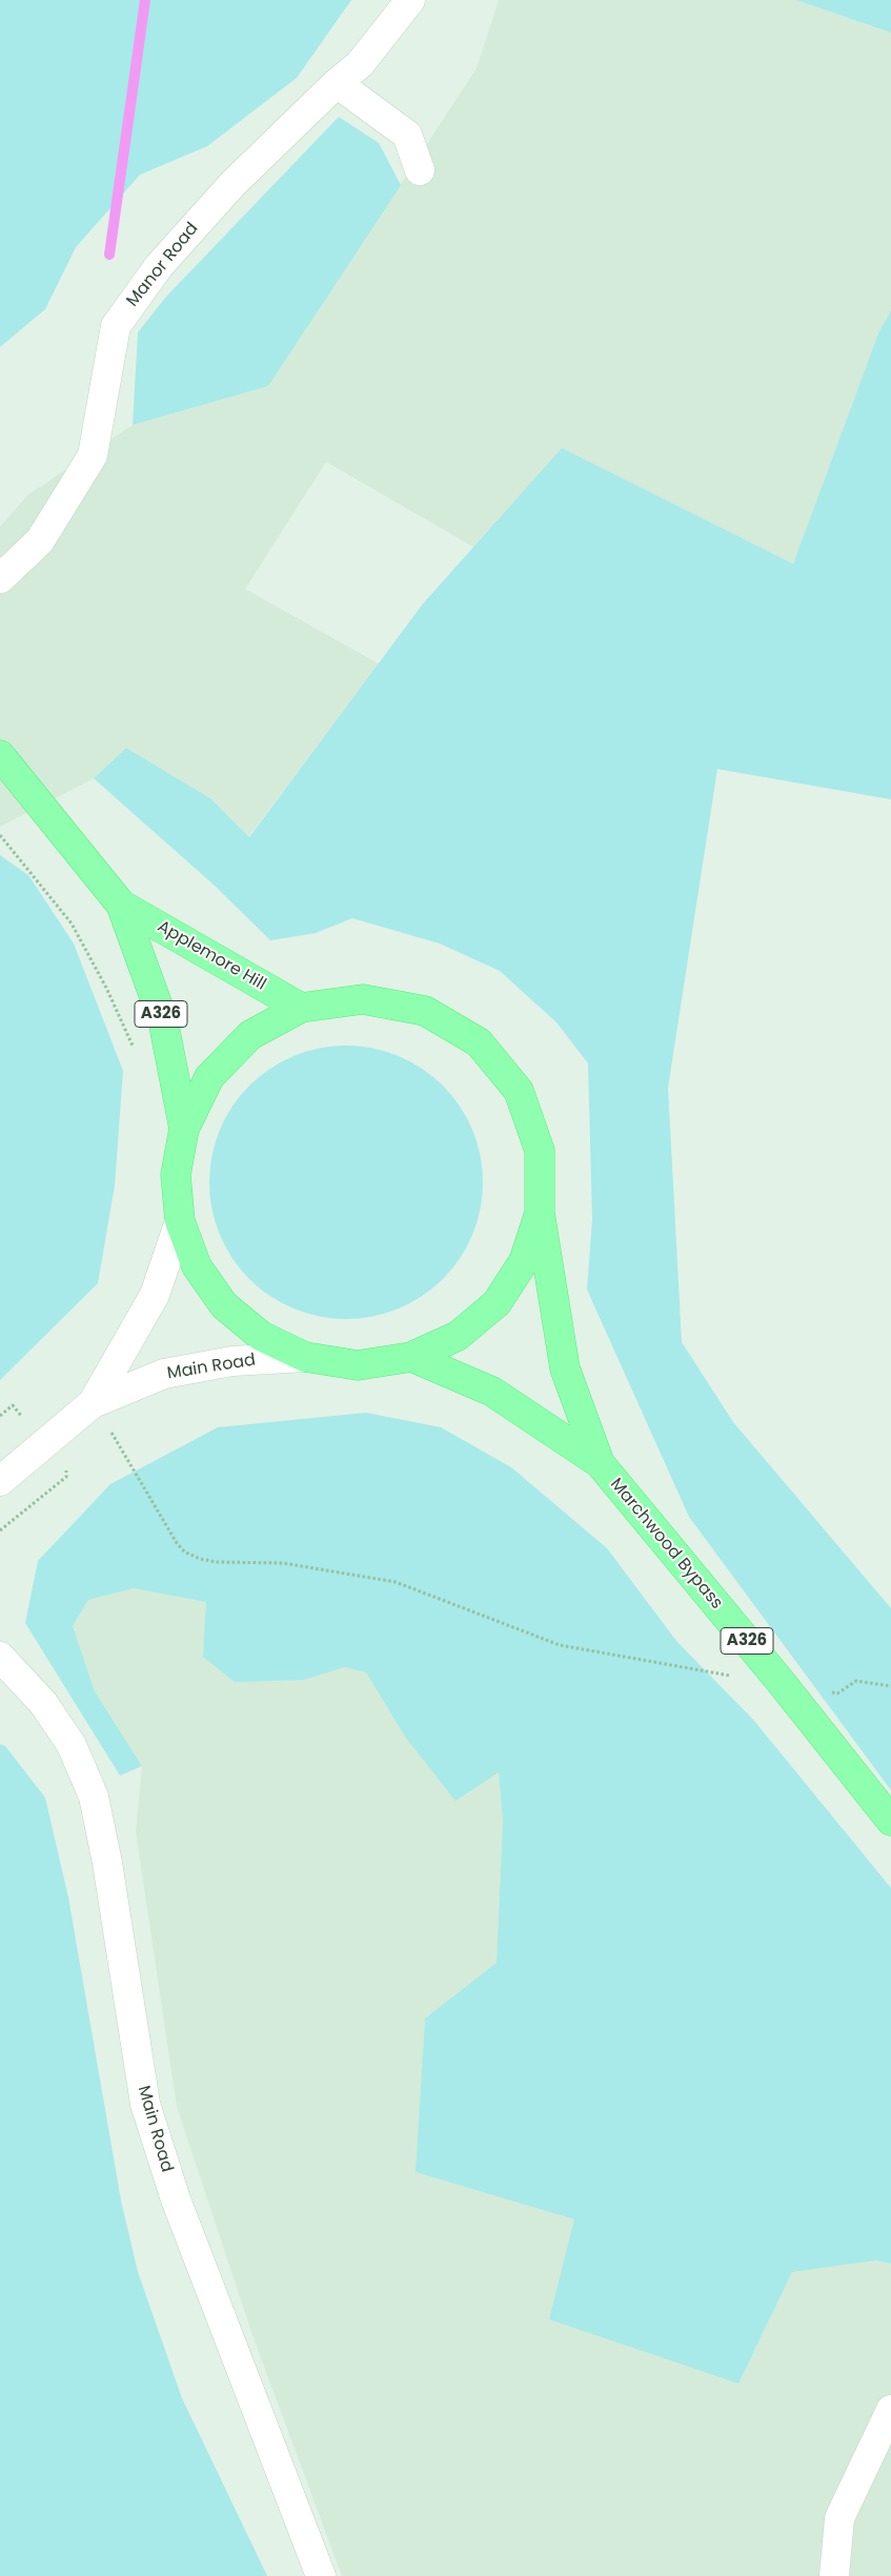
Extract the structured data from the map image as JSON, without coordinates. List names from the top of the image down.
{
  "streets": {
    "main road": ["Applemore Hill", "A326", "Marchwood Bypass"],
    "street": ["Manor Road", "Main Road"]
  }
}
